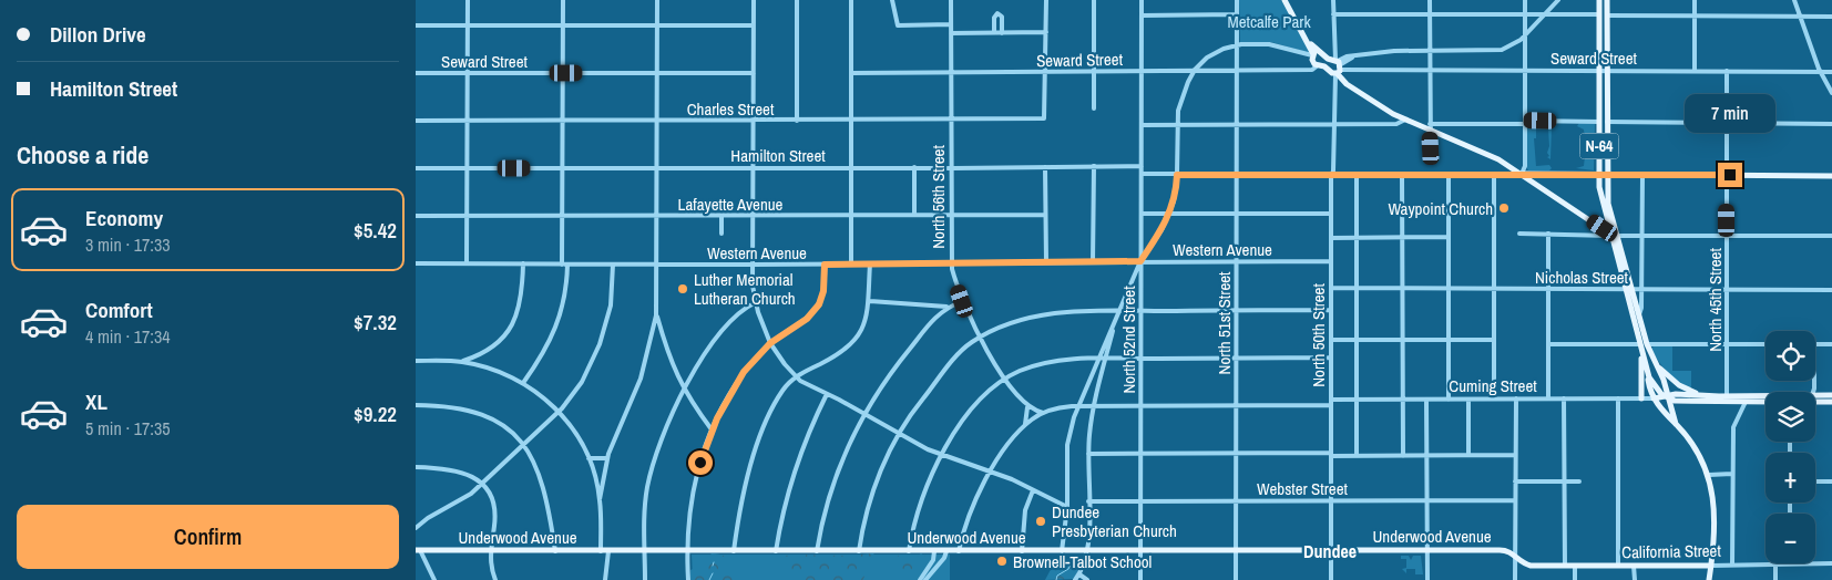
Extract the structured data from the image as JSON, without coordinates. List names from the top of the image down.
{
  "streets": {
    "main road": [
      "N-64",
      "Cuming Street",
      "Underwood Avenue",
      "California Street"
    ],
    "street": [
      "Seward Street",
      "Charles Street",
      "Hamilton Street",
      "North 56th Street",
      "Lafayette Avenue",
      "Western Avenue",
      "Nicholas Street",
      "North 45th Street",
      "North 51st Street",
      "North 50th Street",
      "North 52nd Street",
      "Webster Street"
    ]
  },
  "crossings": [
    ["Seward Street", "Charles Street"],
    ["Seward Street", "N-64"],
    ["Seward Street", "North 56th Street"],
    ["Seward Street", "North 45th Street"],
    ["Seward Street", "North 51st Street"],
    ["Seward Street", "North 50th Street"],
    ["Seward Street", "North 52nd Street"],
    ["Charles Street", "North 56th Street"],
    ["N-64", "Nicholas Street"],
    ["N-64", "Cuming Street"],
    ["Hamilton Street", "North 56th Street"],
    ["Hamilton Street", "North 52nd Street"],
    ["North 56th Street", "Lafayette Avenue"],
    ["North 56th Street", "Western Avenue"],
    ["Western Avenue", "North 51st Street"],
    ["Western Avenue", "North 50th Street"],
    ["Western Avenue", "North 52nd Street"],
    ["Nicholas Street", "North 45th Street"],
    ["Nicholas Street", "North 50th Street"],
    ["North 45th Street", "Cuming Street"],
    ["North 51st Street", "Cuming Street"],
    ["North 51st Street", "Webster Street"],
    ["North 51st Street", "Underwood Avenue"],
    ["North 50th Street", "Cuming Street"],
    ["North 50th Street", "Webster Street"],
    ["North 50th Street", "Underwood Avenue"],
    ["North 52nd Street", "Cuming Street"],
    ["North 52nd Street", "Webster Street"],
    ["North 52nd Street", "Underwood Avenue"]
  ],
  "districts": ["Dundee"],
  "parks": ["Metcalfe Park"],
  "places": [
    "Waypoint Church",
    "Luther Memorial Lutheran Church",
    "Dundee Presbyterian Church",
    "Brownell-Talbot School"
  ],
  "page": {
    "banner": ["Dillon Drive", "Hamilton Street"],
    "bubble": "7 min",
    "heading": "Choose a ride",
    "list": [
      {
        "name": "Economy",
        "note": "3 min · 17:33",
        "value": "$5.42"
      },
      {
        "name": "Comfort",
        "note": "4 min · 17:34",
        "value": "$7.32"
      },
      {
        "name": "XL",
        "note": "5 min · 17:35",
        "value": "$9.22"
      }
    ],
    "map_buttons": ["+", "−"],
    "buttons": "Confirm"
  }
}
